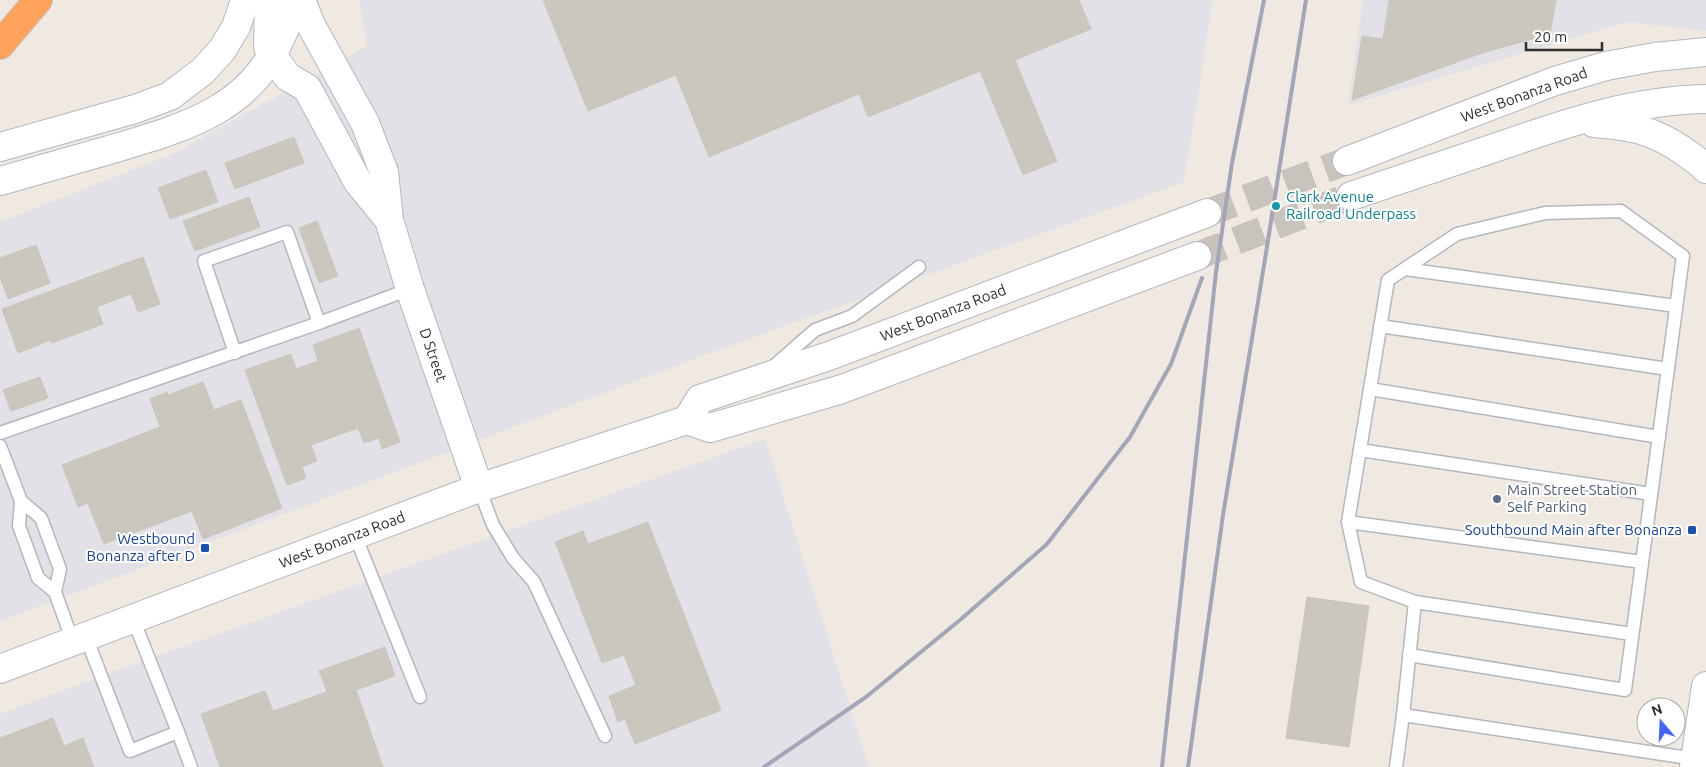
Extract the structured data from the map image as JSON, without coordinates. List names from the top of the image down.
{
  "streets": {
    "main road": ["West Bonanza Road", "D Street"]
  },
  "crossings": [
    ["West Bonanza Road", "D Street"]
  ],
  "places": {
    "other": ["Clark Avenue Railroad Underpass", "Main Street Station Self Parking"],
    "transit": ["Southbound Main after Bonanza", "Westbound Bonanza after D"]
  },
  "scale_bar": "20 m",
  "north": "top"
}
